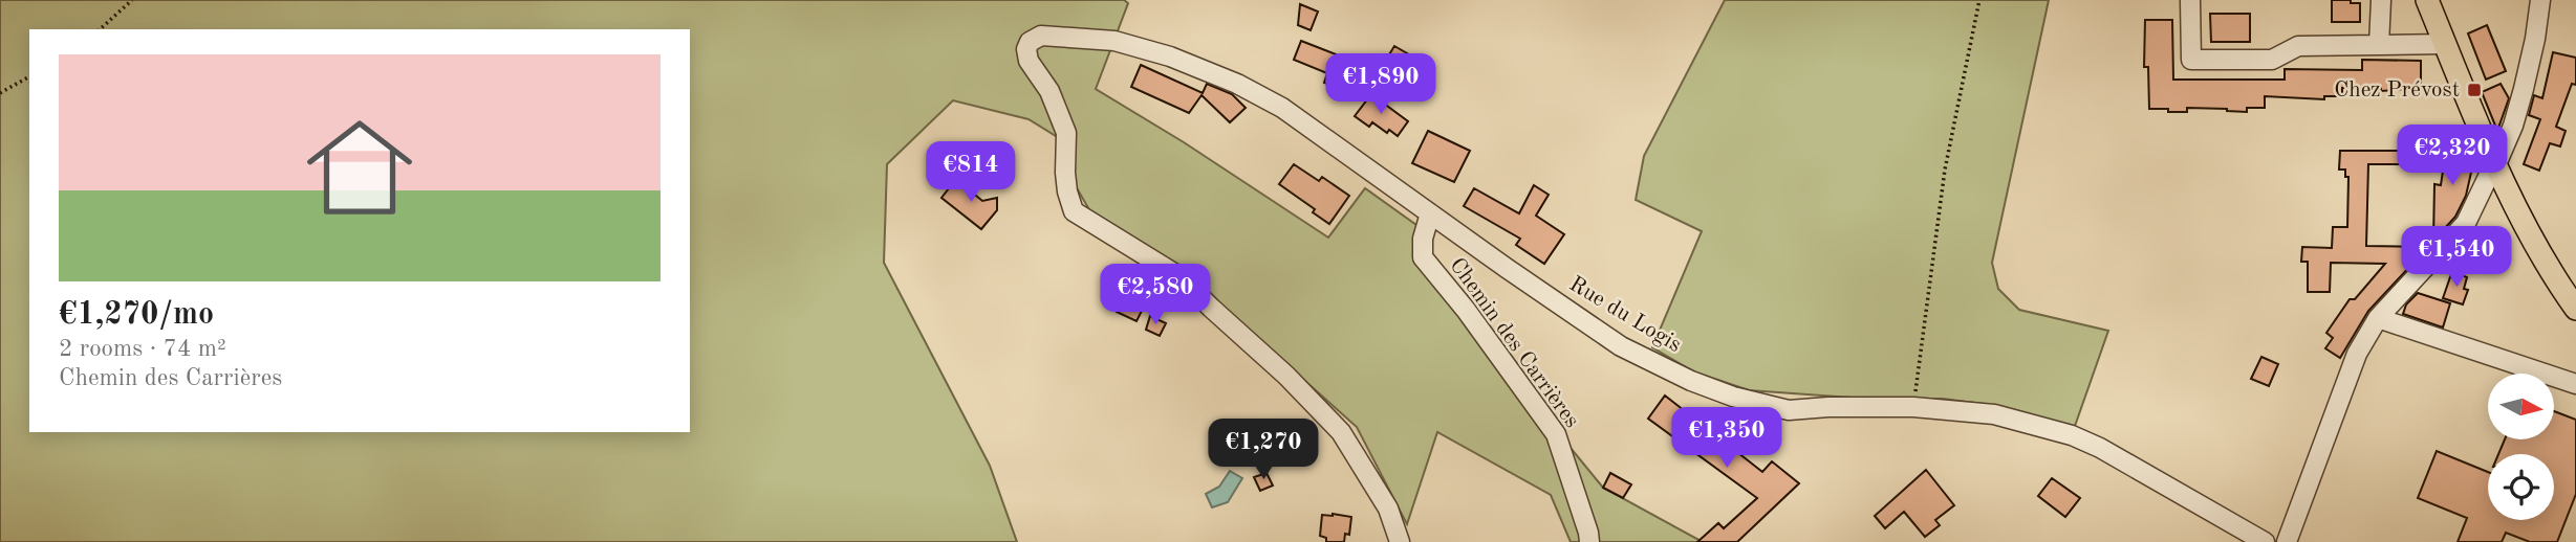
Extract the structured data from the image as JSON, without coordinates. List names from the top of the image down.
{
  "streets": {
    "street": ["Rue du Logis", "Chemin des Carrières"]
  },
  "crossings": [
    ["Rue du Logis", "Chemin des Carrières"]
  ],
  "places": {
    "transit": ["Chez Prévost"]
  },
  "north": "right",
  "page": {
    "list": [
      {
        "name": "€1,270/mo",
        "note": "2 rooms · 74 m² · Chemin des Carrières"
      }
    ],
    "price": [
      "€1,890",
      "€2,320",
      "€814",
      "€1,540",
      "€2,580",
      "€1,350",
      "€1,270"
    ]
  }
}
